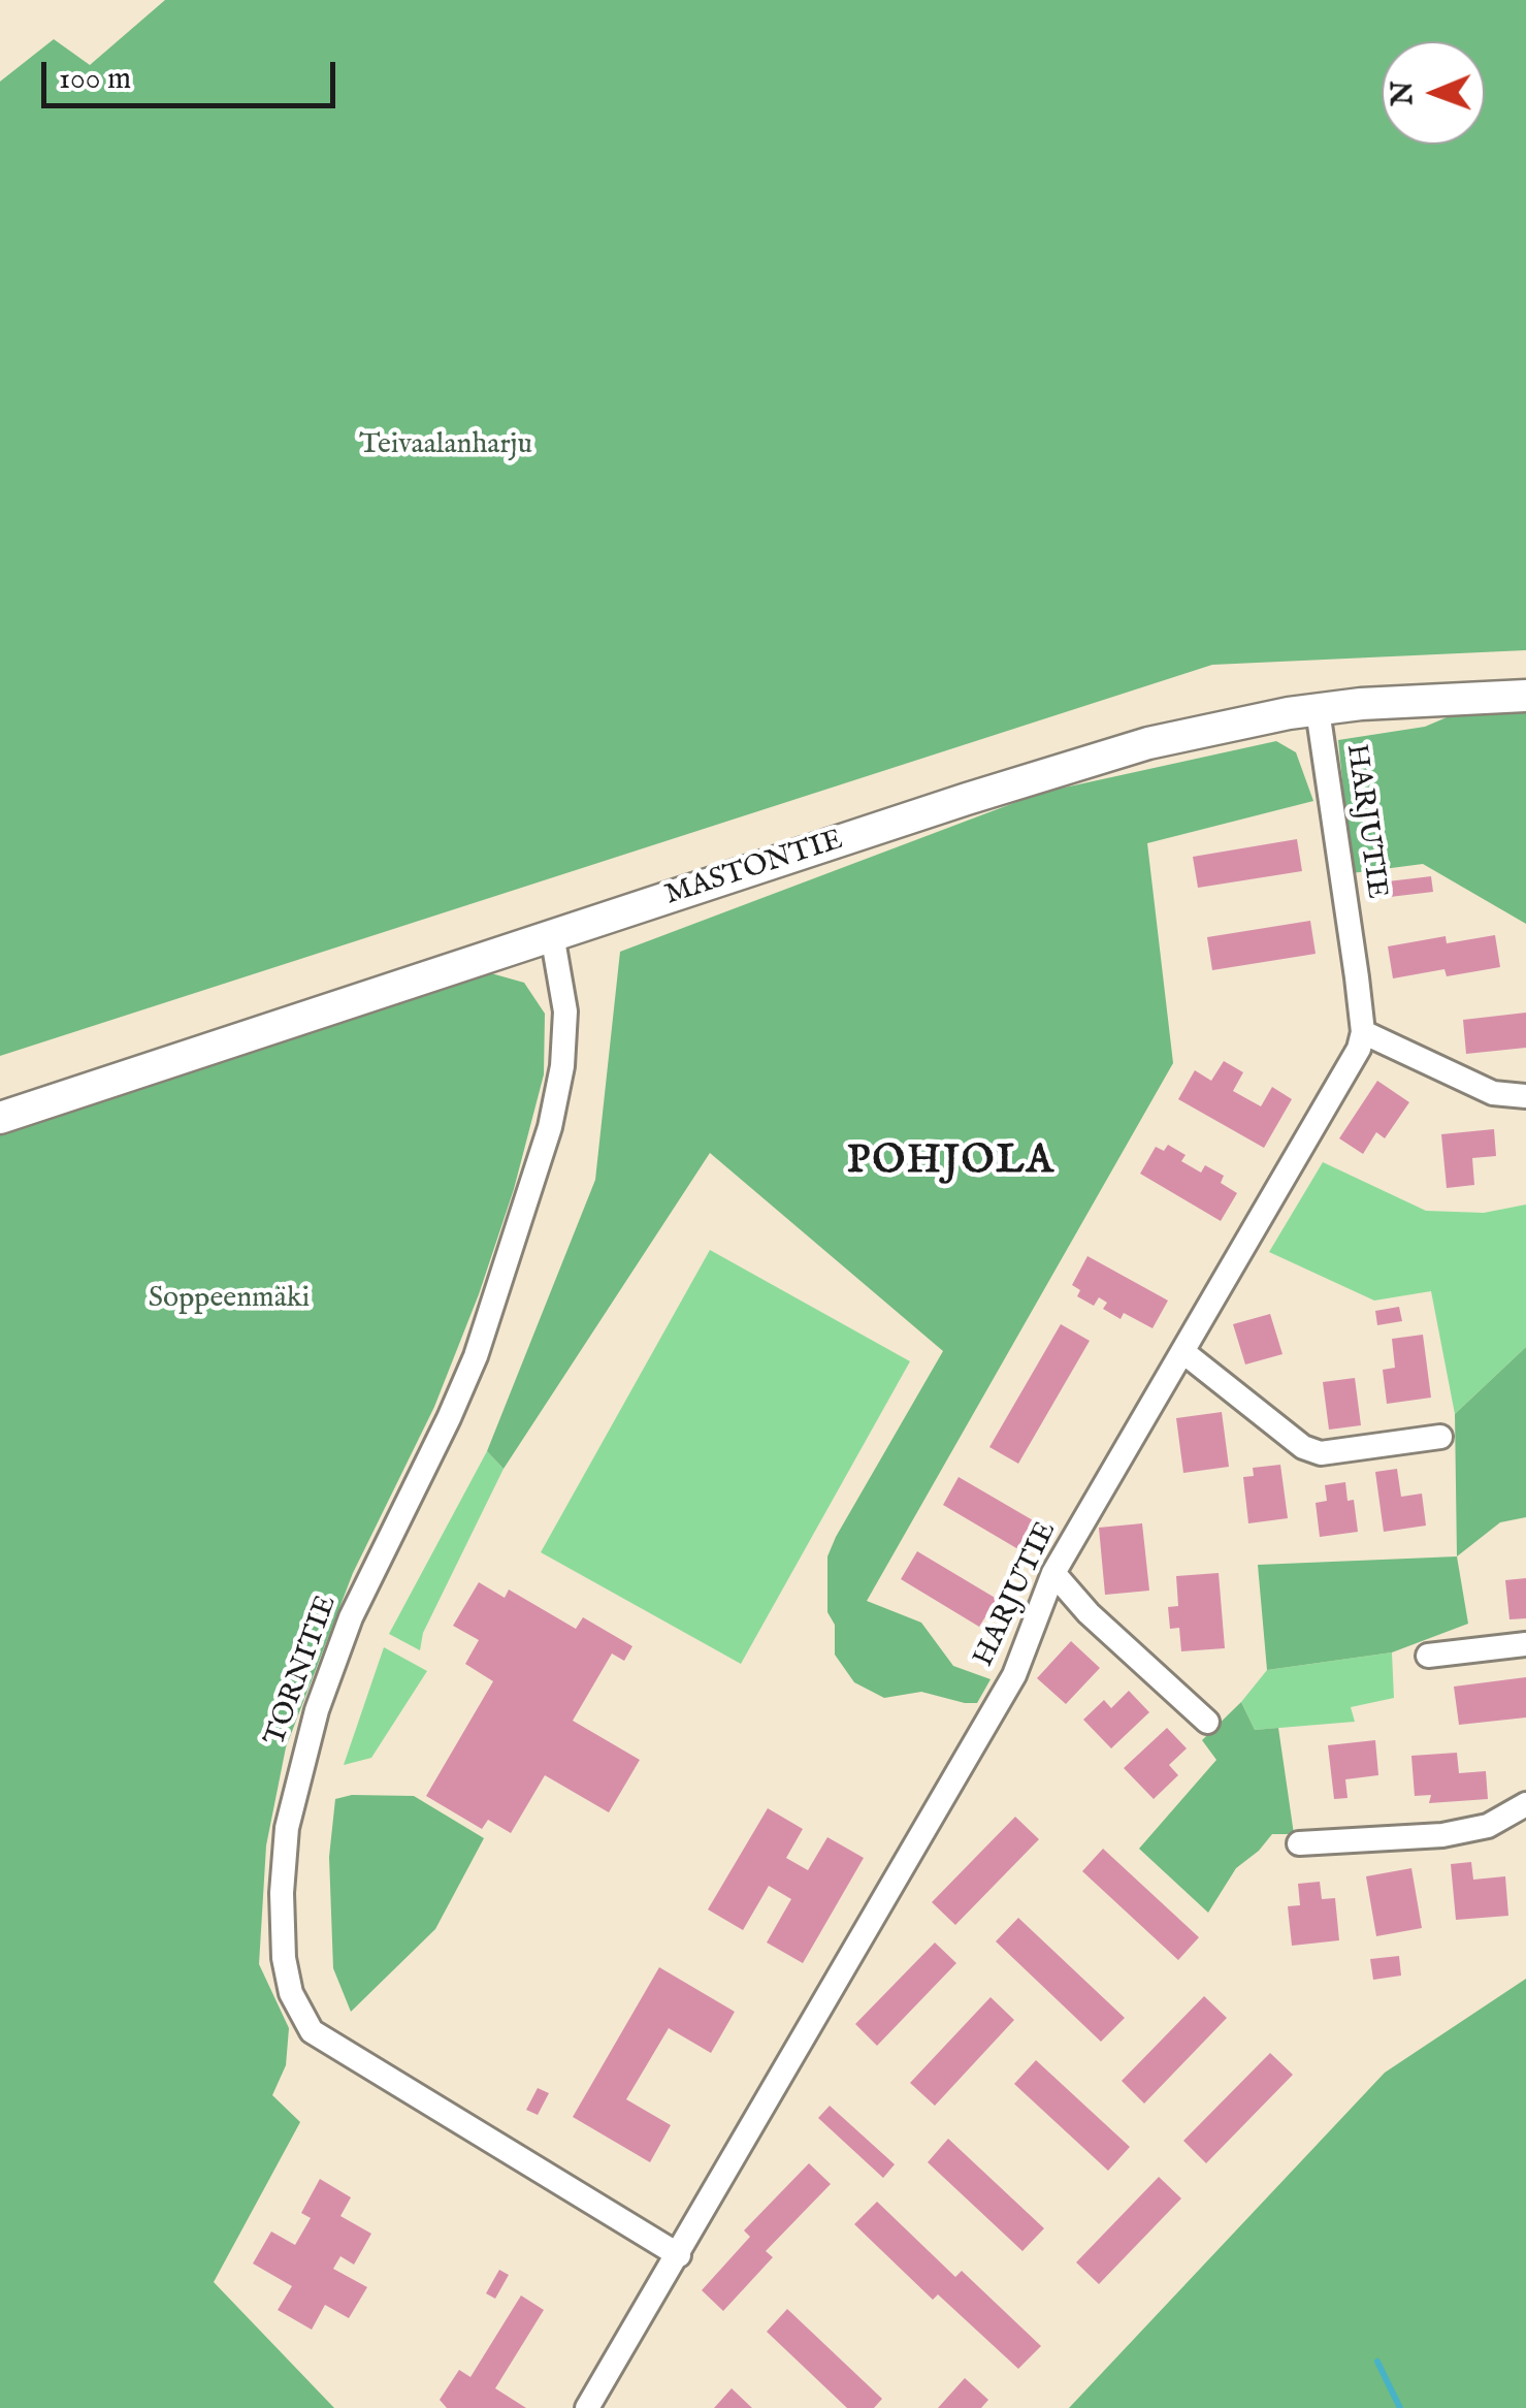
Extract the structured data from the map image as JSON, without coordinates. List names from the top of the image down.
{
  "streets": {
    "main road": ["MASTONTIE"],
    "street": ["HARJUTIE", "TORNITIE"]
  },
  "crossings": [
    ["HARJUTIE", "MASTONTIE"],
    ["HARJUTIE", "TORNITIE"],
    ["MASTONTIE", "TORNITIE"]
  ],
  "districts": ["POHJOLA"],
  "parks": ["Teivaalanharju", "Soppeenmäki"],
  "scale_bar": "100 m",
  "north": "left"
}
